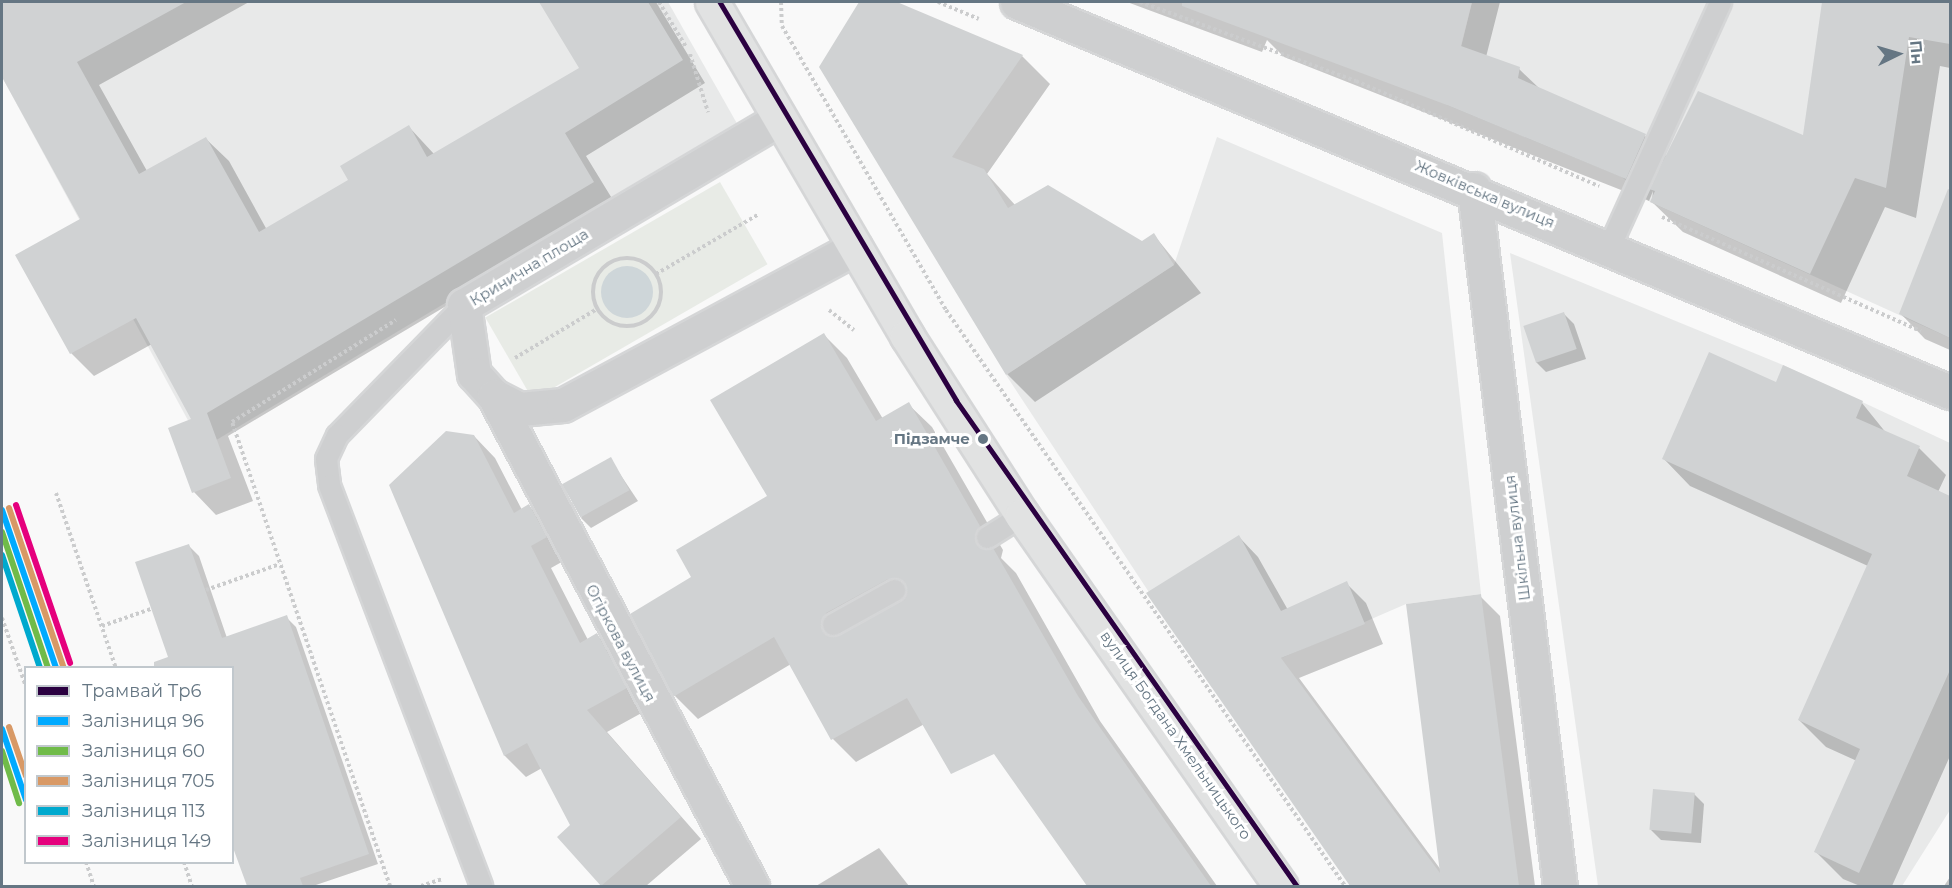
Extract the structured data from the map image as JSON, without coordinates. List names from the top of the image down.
{
  "streets": {
    "main road": ["вулиця Богдана Хмельницького"],
    "street": [
      "Жовківська вулиця",
      "Кринична площа",
      "Шкільна вулиця",
      "Огіркова вулиця"
    ]
  },
  "crossings": [
    ["Жовківська вулиця", "Шкільна вулиця"],
    ["Кринична площа", "Огіркова вулиця"],
    ["Кринична площа", "вулиця Богдана Хмельницького"]
  ],
  "places": ["Підзамче"],
  "lines": [
    "tram line Тр6",
    "rail line 149",
    "rail line 705",
    "rail line 96",
    "rail line 60",
    "rail line 113"
  ],
  "legend": [
    "Трамвай Тр6",
    "Залізниця 96",
    "Залізниця 60",
    "Залізниця 705",
    "Залізниця 113",
    "Залізниця 149"
  ],
  "north": "right"
}
